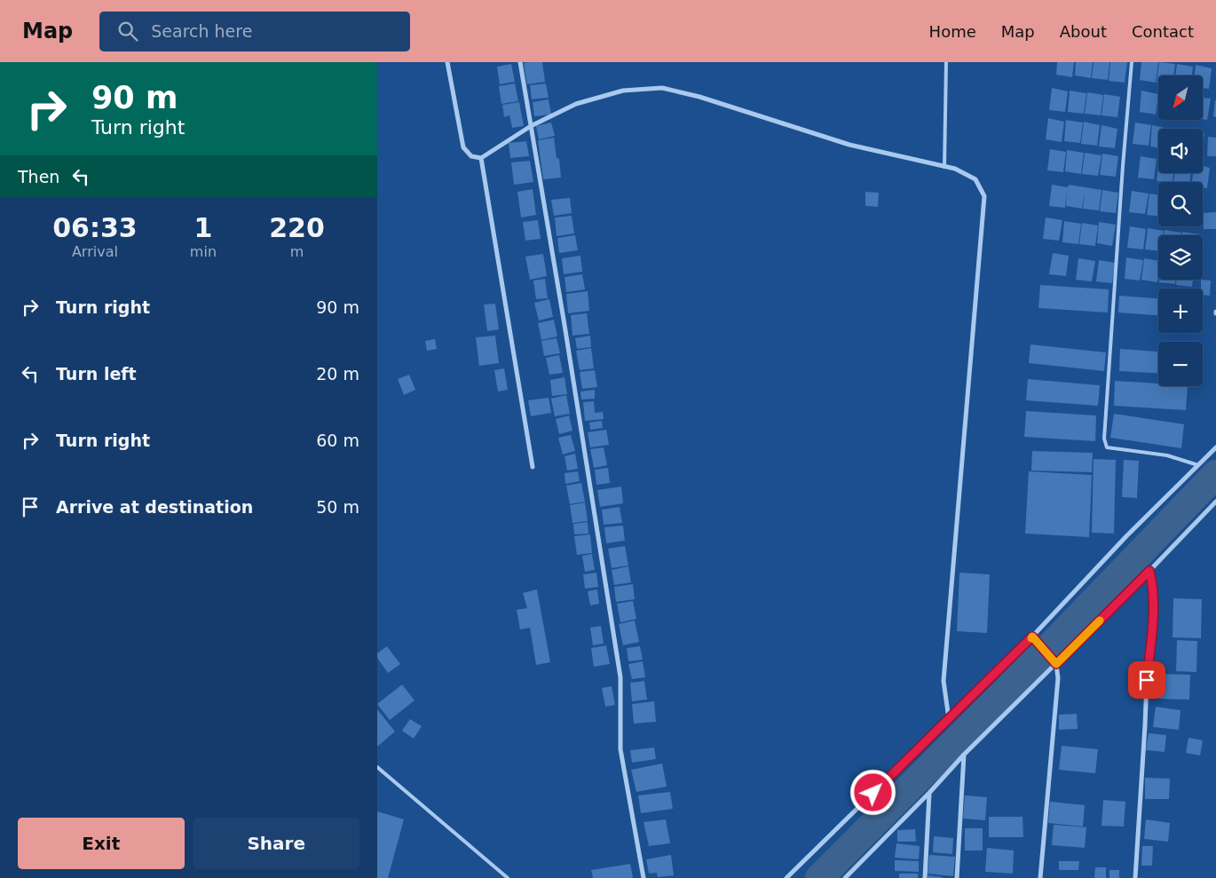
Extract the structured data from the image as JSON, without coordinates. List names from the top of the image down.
{
  "north": "bottom left",
  "page": {
    "header": "Map",
    "search": "Search here",
    "nav": [
      "Home",
      "Map",
      "About",
      "Contact"
    ],
    "turn": ["90 m", "Turn right"],
    "map_buttons": ["+", "−"],
    "then": "Then",
    "eta": [
      "06:33",
      "Arrival",
      "1",
      "min",
      "220",
      "m"
    ],
    "list": [
      {
        "name": "Turn right",
        "value": "90 m"
      },
      {
        "name": "Turn left",
        "value": "20 m"
      },
      {
        "name": "Turn right",
        "value": "60 m"
      },
      {
        "name": "Arrive at destination",
        "value": "50 m"
      }
    ],
    "buttons": ["Exit", "Share"]
  }
}
